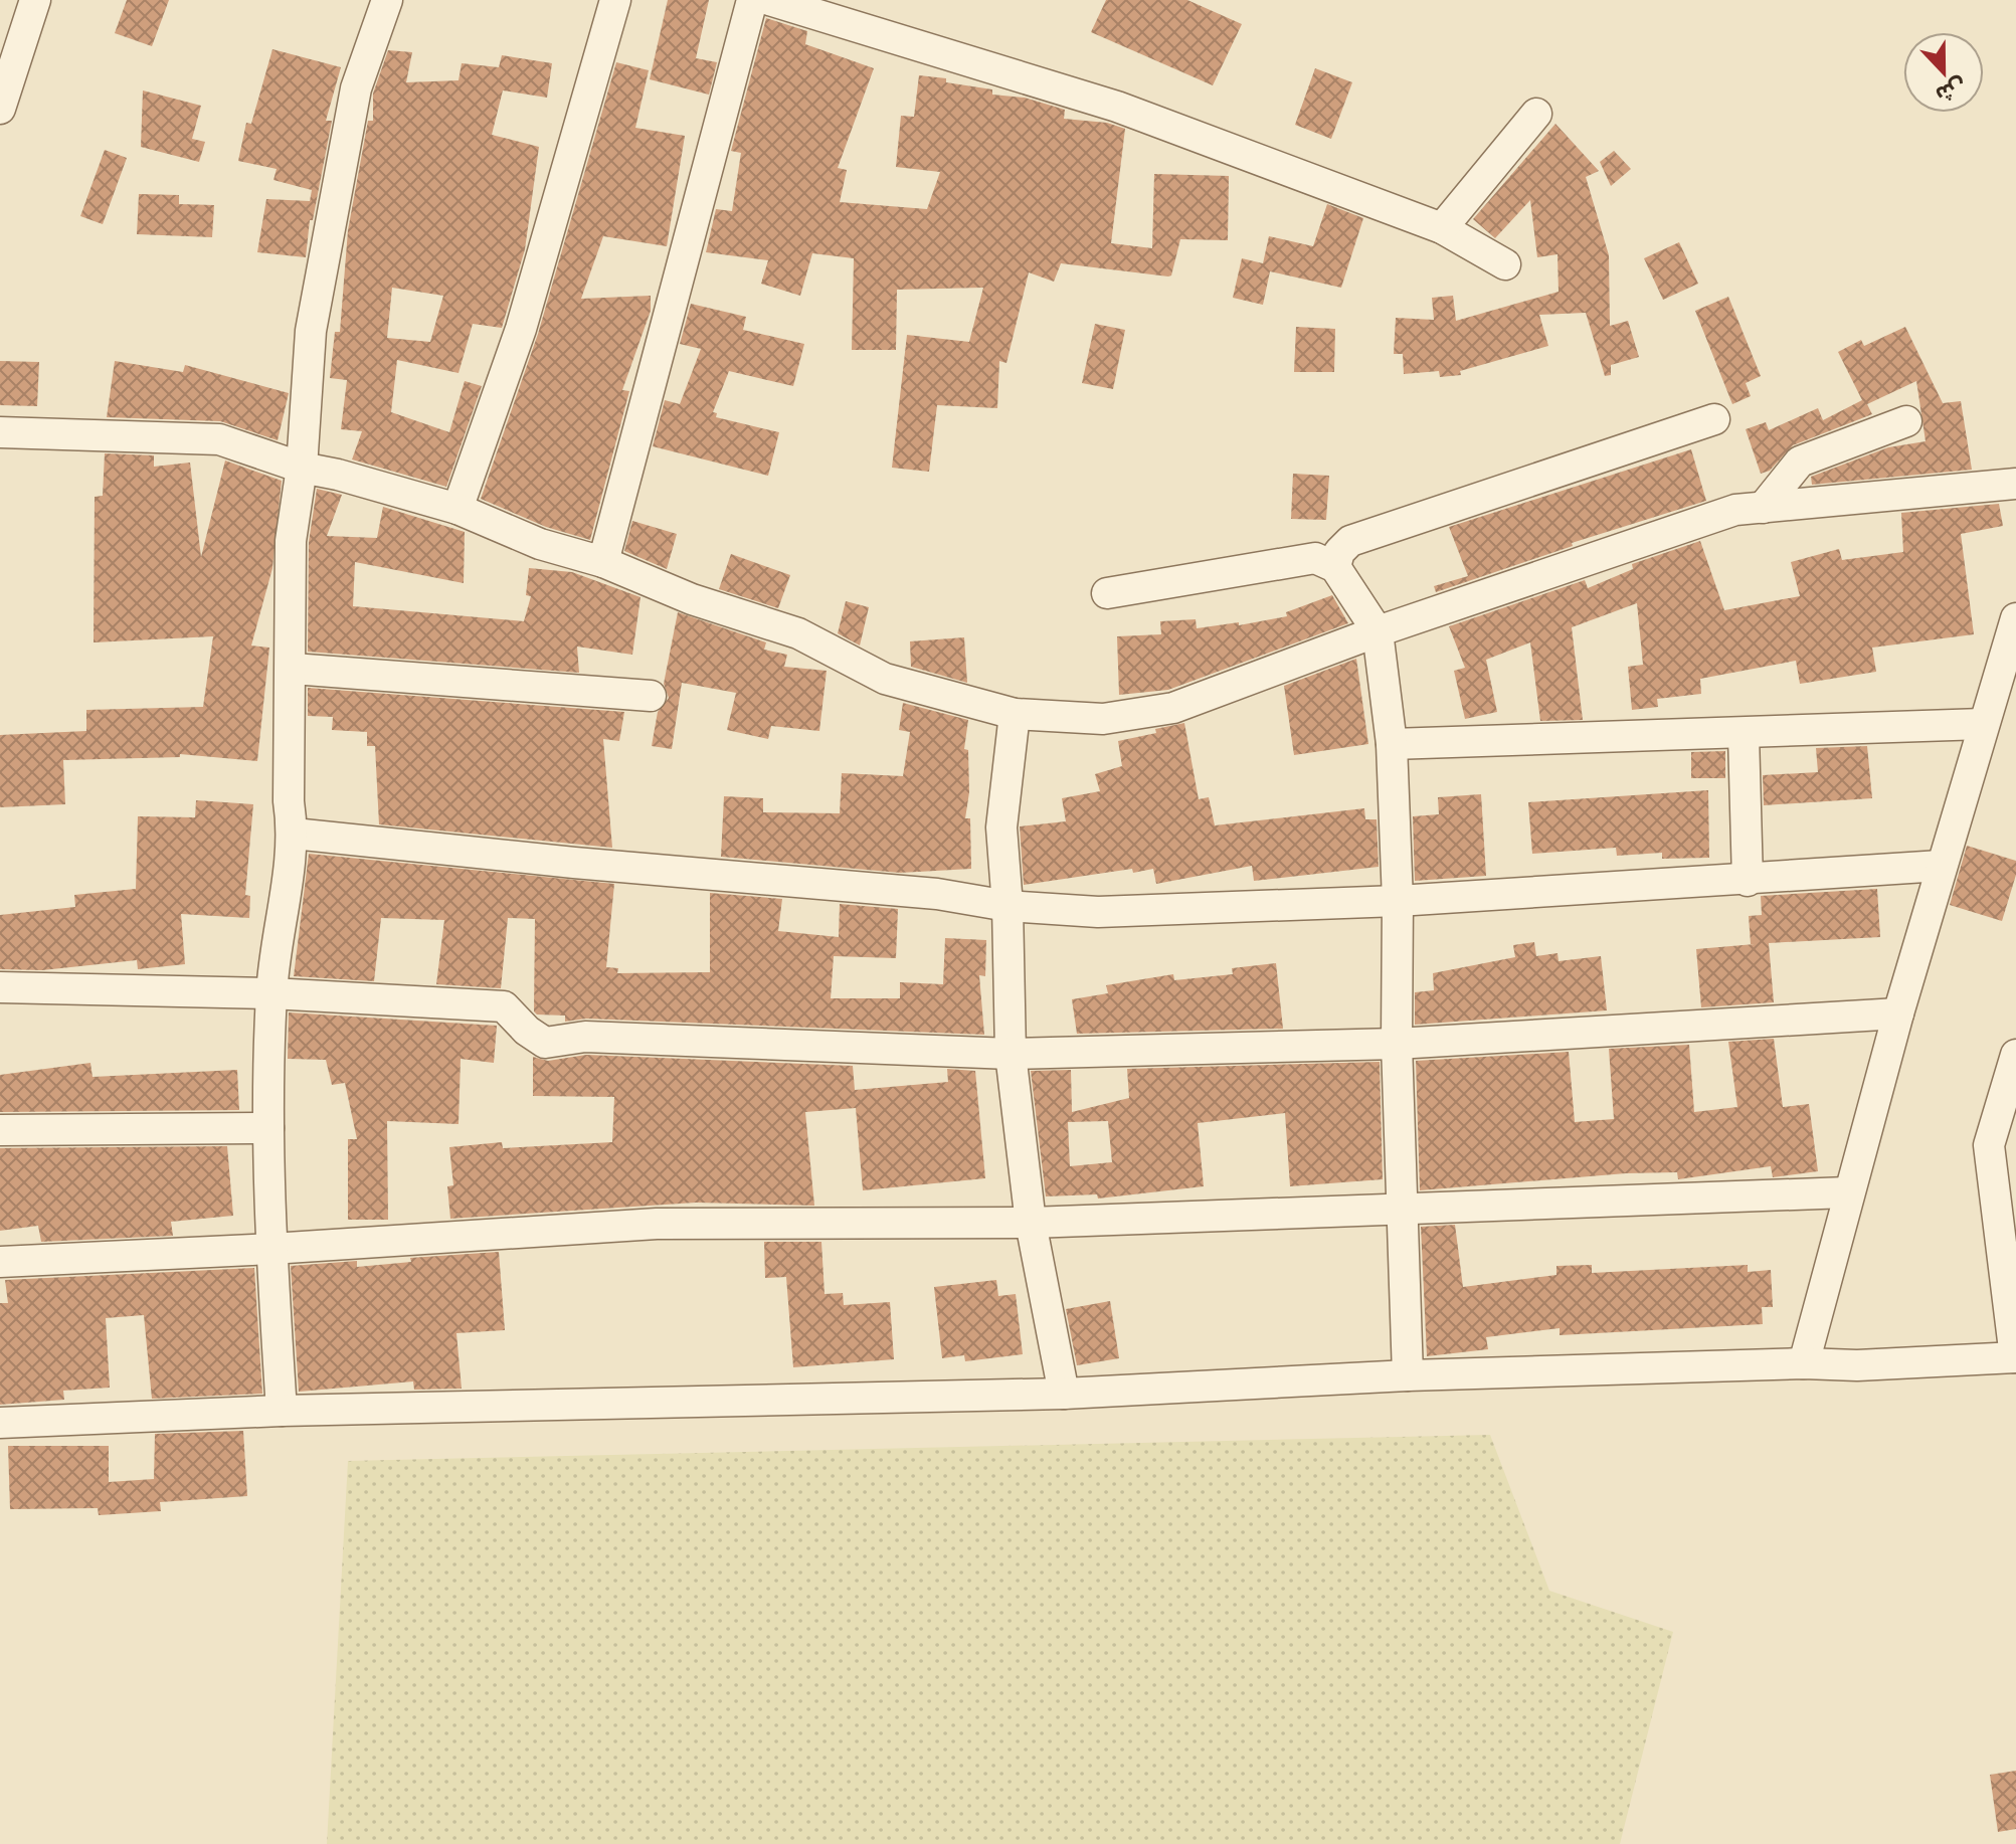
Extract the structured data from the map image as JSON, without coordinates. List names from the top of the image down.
{
  "north": "bottom"
}
